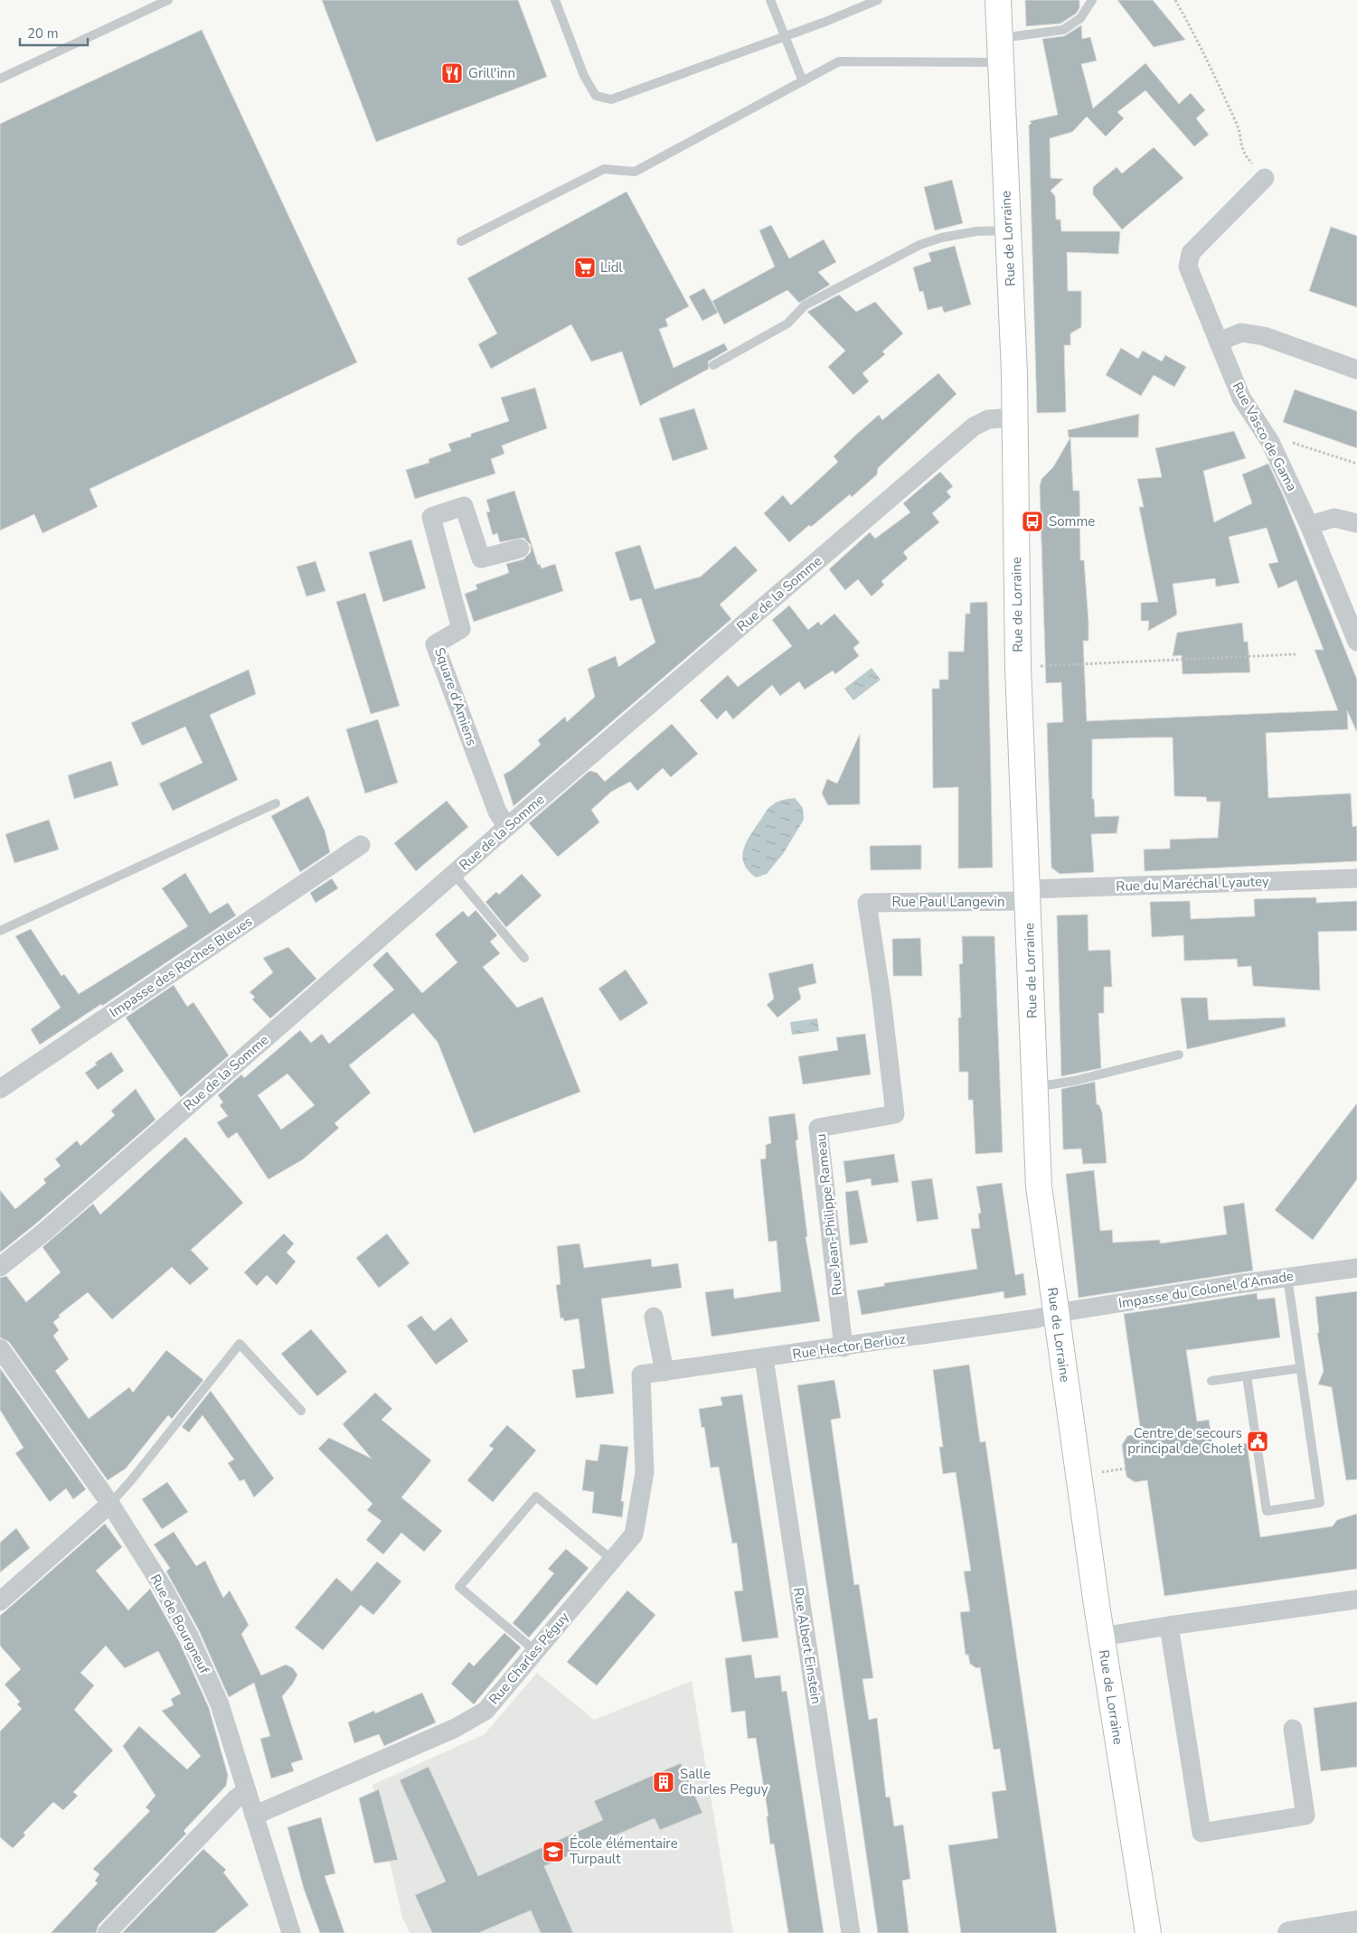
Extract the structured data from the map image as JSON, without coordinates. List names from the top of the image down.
{
  "streets": {
    "main road": ["Rue de Lorraine"],
    "street": [
      "Rue Vasco de Gama",
      "Rue de la Somme",
      "Square d’Amiens",
      "Rue du Maréchal Lyautey",
      "Rue Paul Langevin",
      "Impasse des Roches Bleues",
      "Rue Jean-Philippe Rameau",
      "Impasse du Colonel d’Amade",
      "Rue Hector Berlioz",
      "Rue de Bourgneuf",
      "Rue Albert Einstein",
      "Rue Charles Péguy"
    ]
  },
  "crossings": [
    ["Rue de Lorraine", "Rue de la Somme"],
    ["Rue de Lorraine", "Rue du Maréchal Lyautey"],
    ["Rue de Lorraine", "Rue Paul Langevin"],
    ["Rue de Lorraine", "Impasse du Colonel d’Amade"],
    ["Rue de Lorraine", "Rue Hector Berlioz"],
    ["Rue de la Somme", "Square d’Amiens"],
    ["Rue du Maréchal Lyautey", "Rue Paul Langevin"],
    ["Rue Paul Langevin", "Rue Jean-Philippe Rameau"],
    ["Rue Jean-Philippe Rameau", "Rue Hector Berlioz"],
    ["Impasse du Colonel d’Amade", "Rue Hector Berlioz"],
    ["Rue Hector Berlioz", "Rue Albert Einstein"],
    ["Rue Hector Berlioz", "Rue Charles Péguy"],
    ["Rue de Bourgneuf", "Rue Charles Péguy"]
  ],
  "places": {
    "restaurant": ["Grill'inn"],
    "supermarket": ["Lidl"],
    "bus stop": ["Somme"],
    "public building": ["Centre de secours principal de Cholet"],
    "building": ["Salle Charles Peguy"],
    "school or university": ["École élémentaire Turpault"]
  },
  "scale_bar": "20 m"
}
